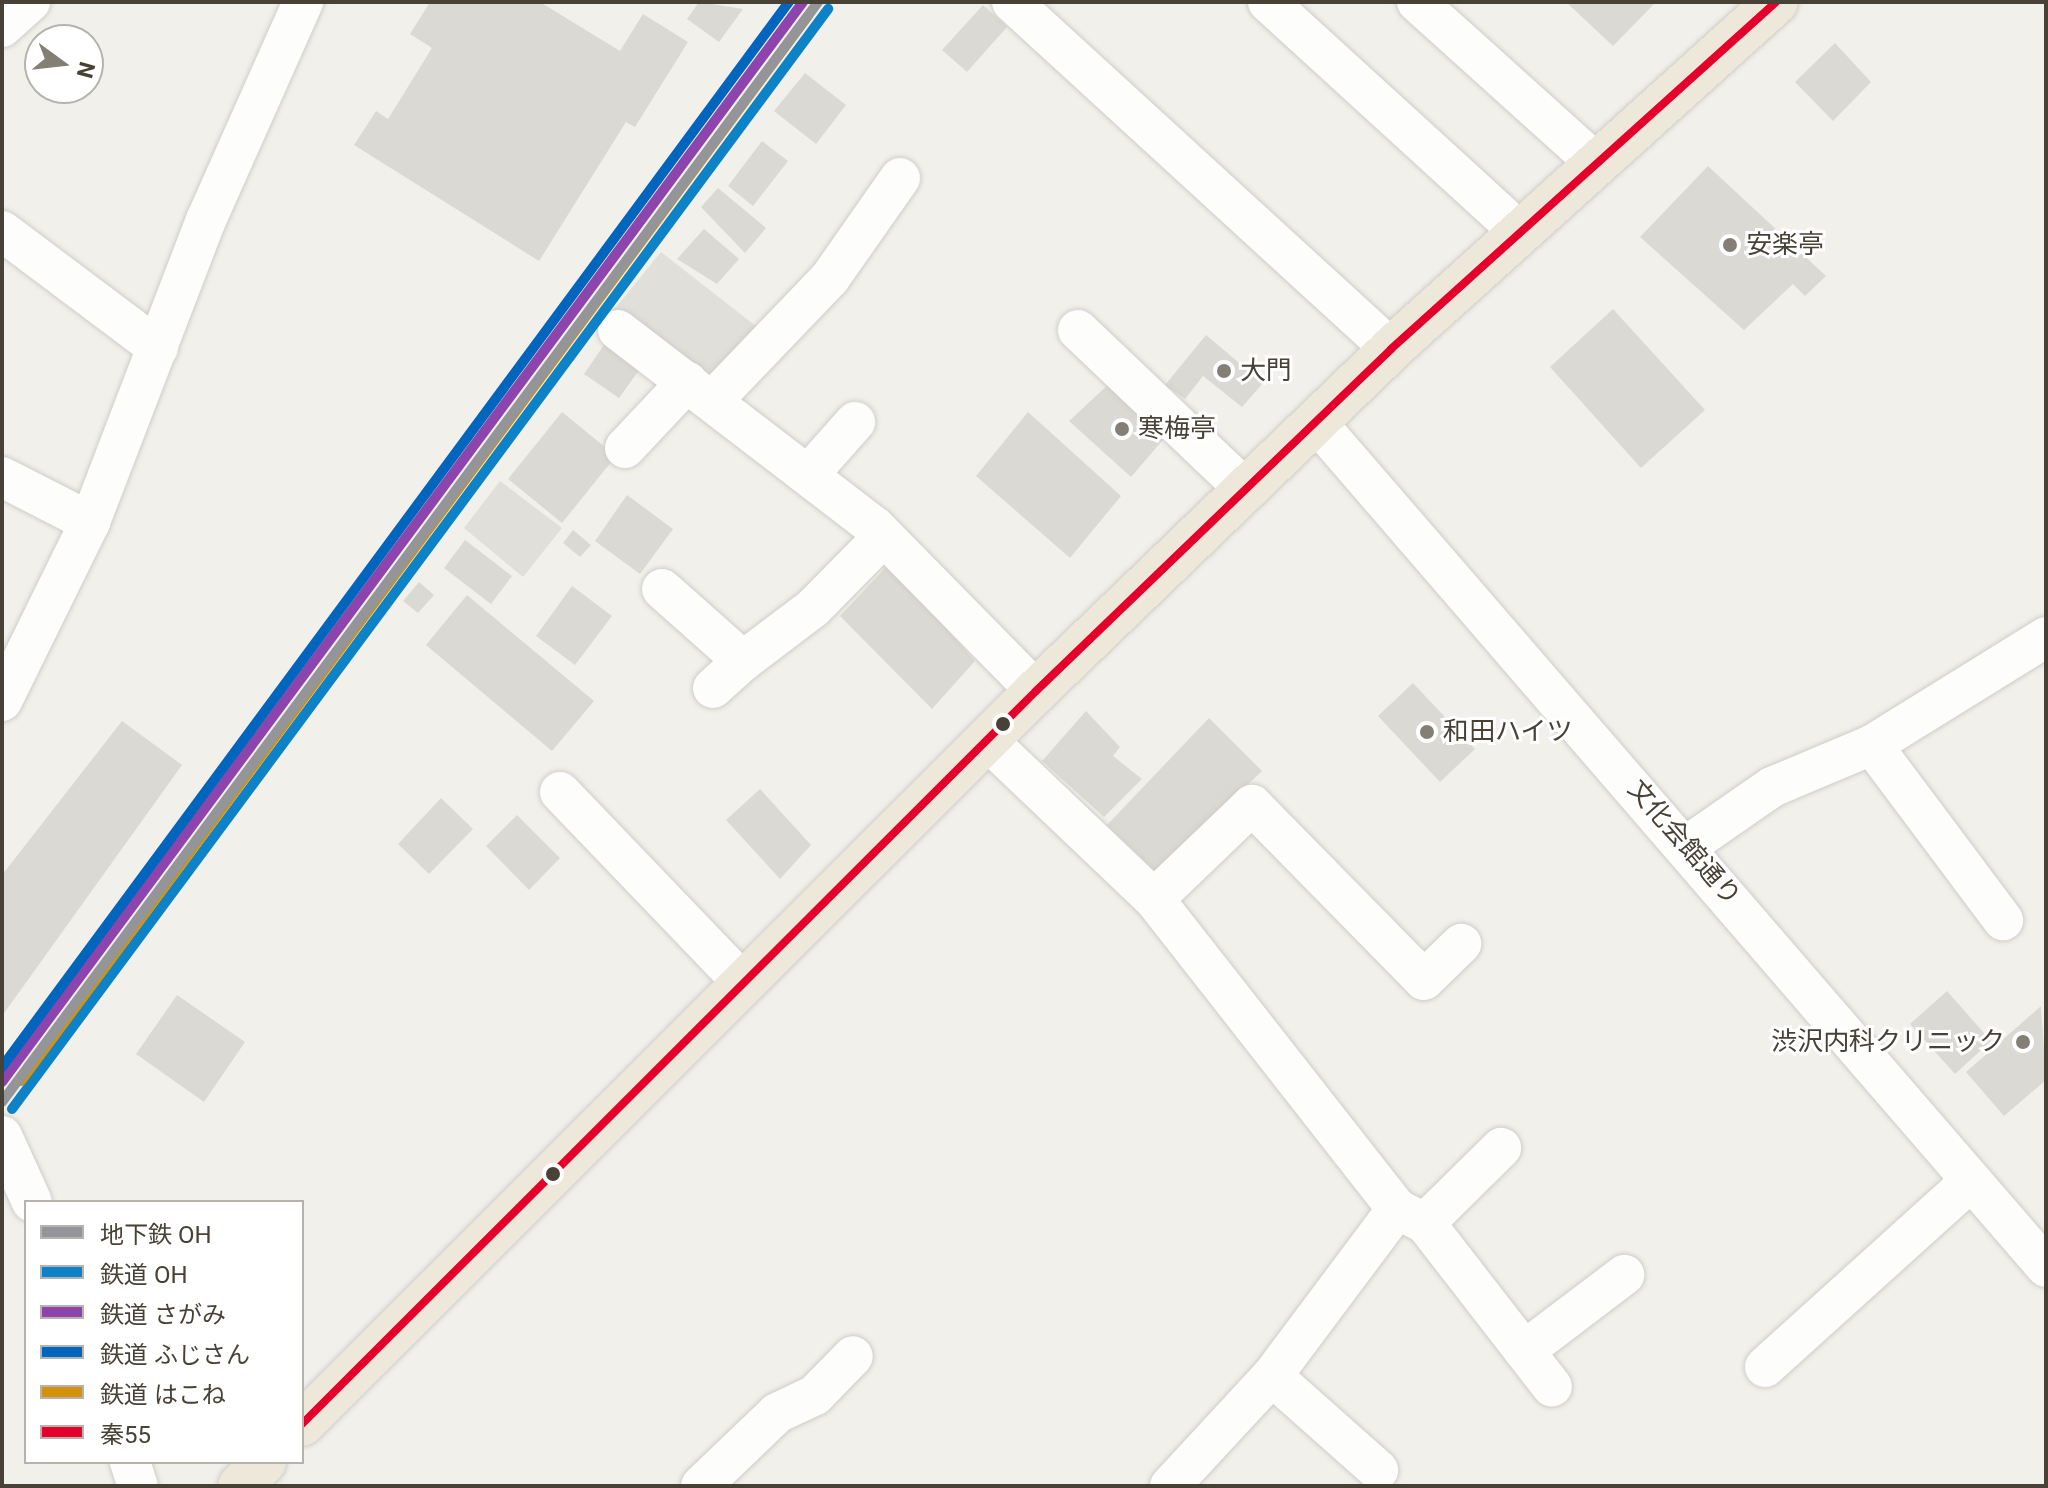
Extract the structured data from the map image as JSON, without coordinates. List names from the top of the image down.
{
  "streets": {
    "street": ["文化会館通り"]
  },
  "places": [
    "安楽亭",
    "大門",
    "寒梅亭",
    "和田ハイツ",
    "渋沢内科クリニック"
  ],
  "lines": [
    "metro line OH",
    "rail line さがみ",
    "rail line ふじさん",
    "transit line 秦55",
    "rail line OH",
    "rail line はこね"
  ],
  "legend": [
    "地下鉄 OH",
    "鉄道 OH",
    "鉄道 さがみ",
    "鉄道 ふじさん",
    "鉄道 はこね",
    "秦55"
  ],
  "north": "right"
}
